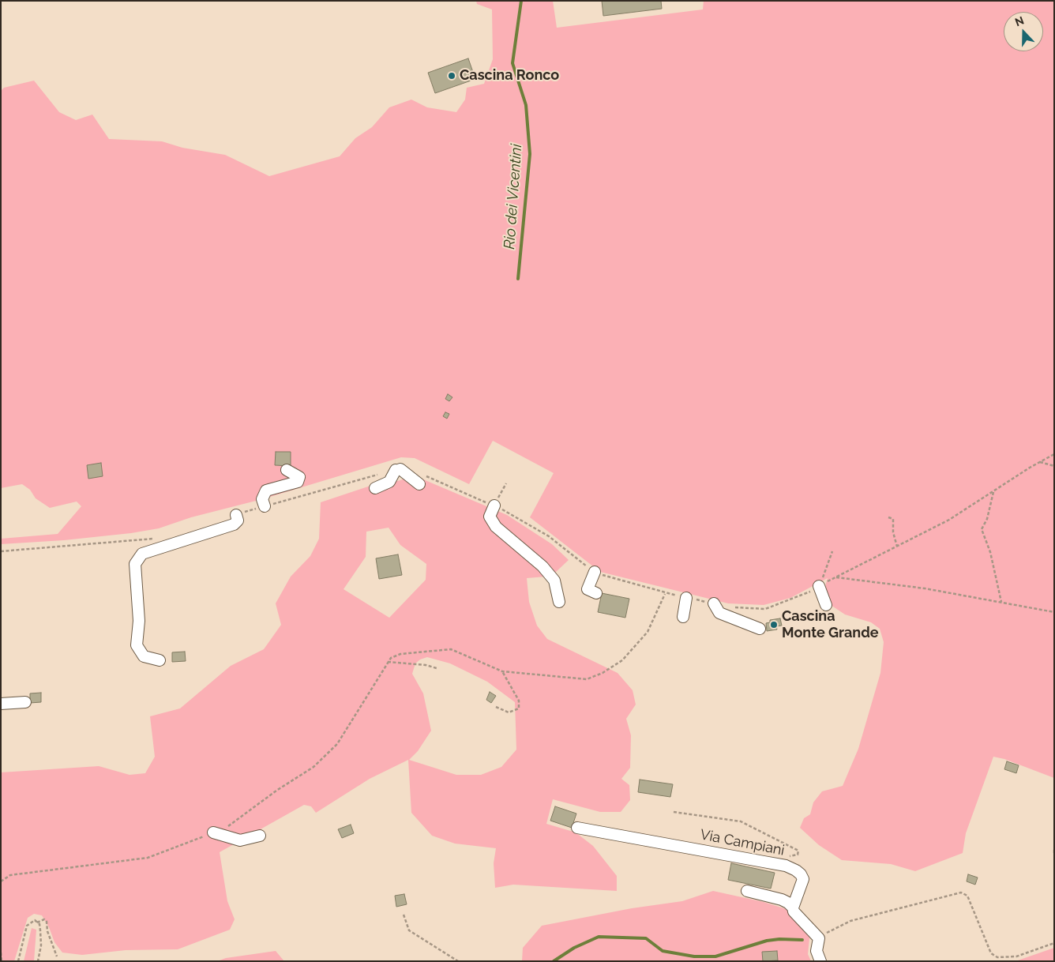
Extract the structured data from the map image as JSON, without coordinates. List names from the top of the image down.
{
  "streets": {
    "street": ["Via Campiani"]
  },
  "water": ["Rio dei Vicentini"],
  "places": ["Cascina Ronco", "Cascina Monte Grande"],
  "north": "top"
}
